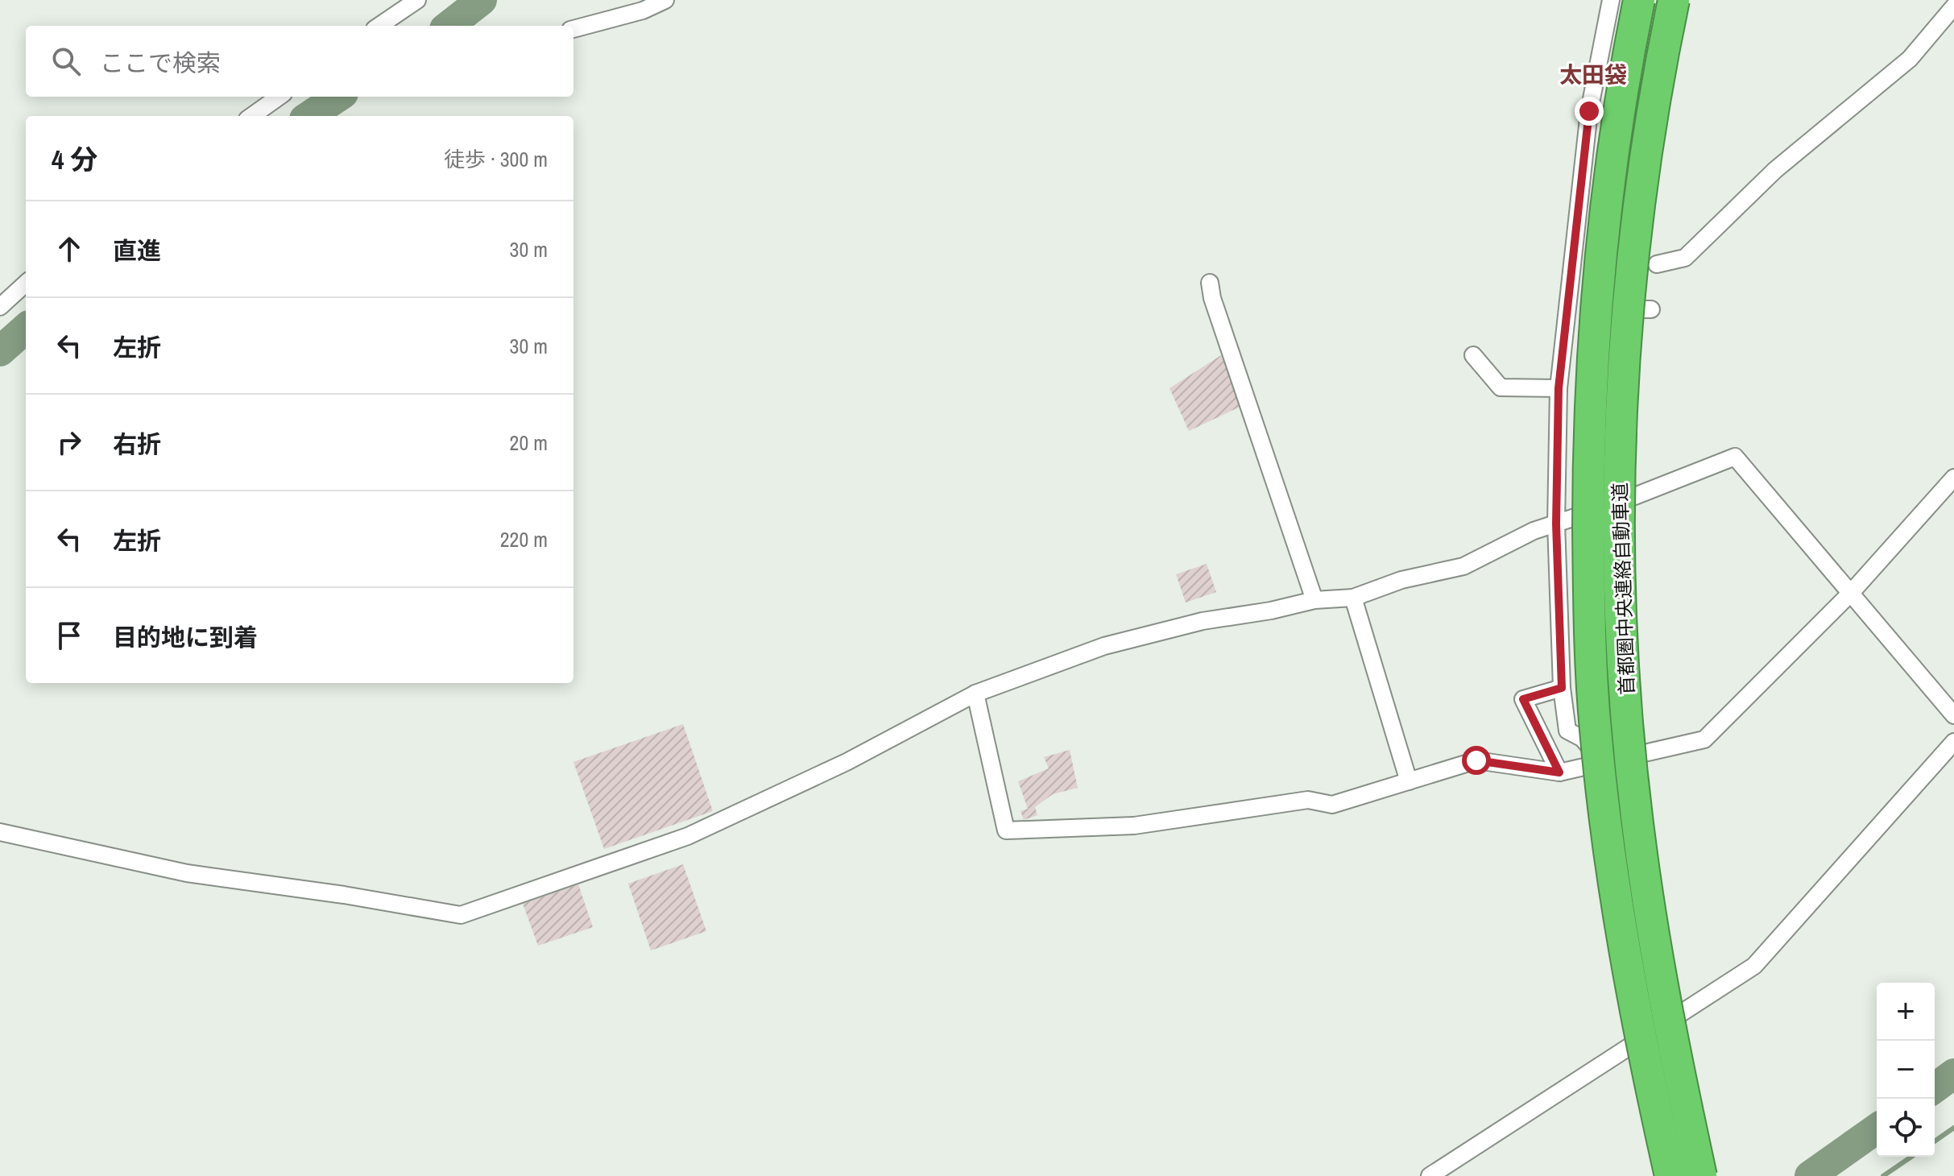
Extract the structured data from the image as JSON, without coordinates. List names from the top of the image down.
{
  "streets": {
    "highway": ["首都圏中央連絡自動車道"]
  },
  "districts": ["太田袋"],
  "page": {
    "search": "ここで検索",
    "heading": ["4 分", "徒歩 · 300 m"],
    "list": [
      ["直進", "30 m"],
      ["左折", "30 m"],
      ["右折", "20 m"],
      ["左折", "220 m"],
      "目的地に到着"
    ],
    "map_buttons": ["+", "−"]
  }
}
